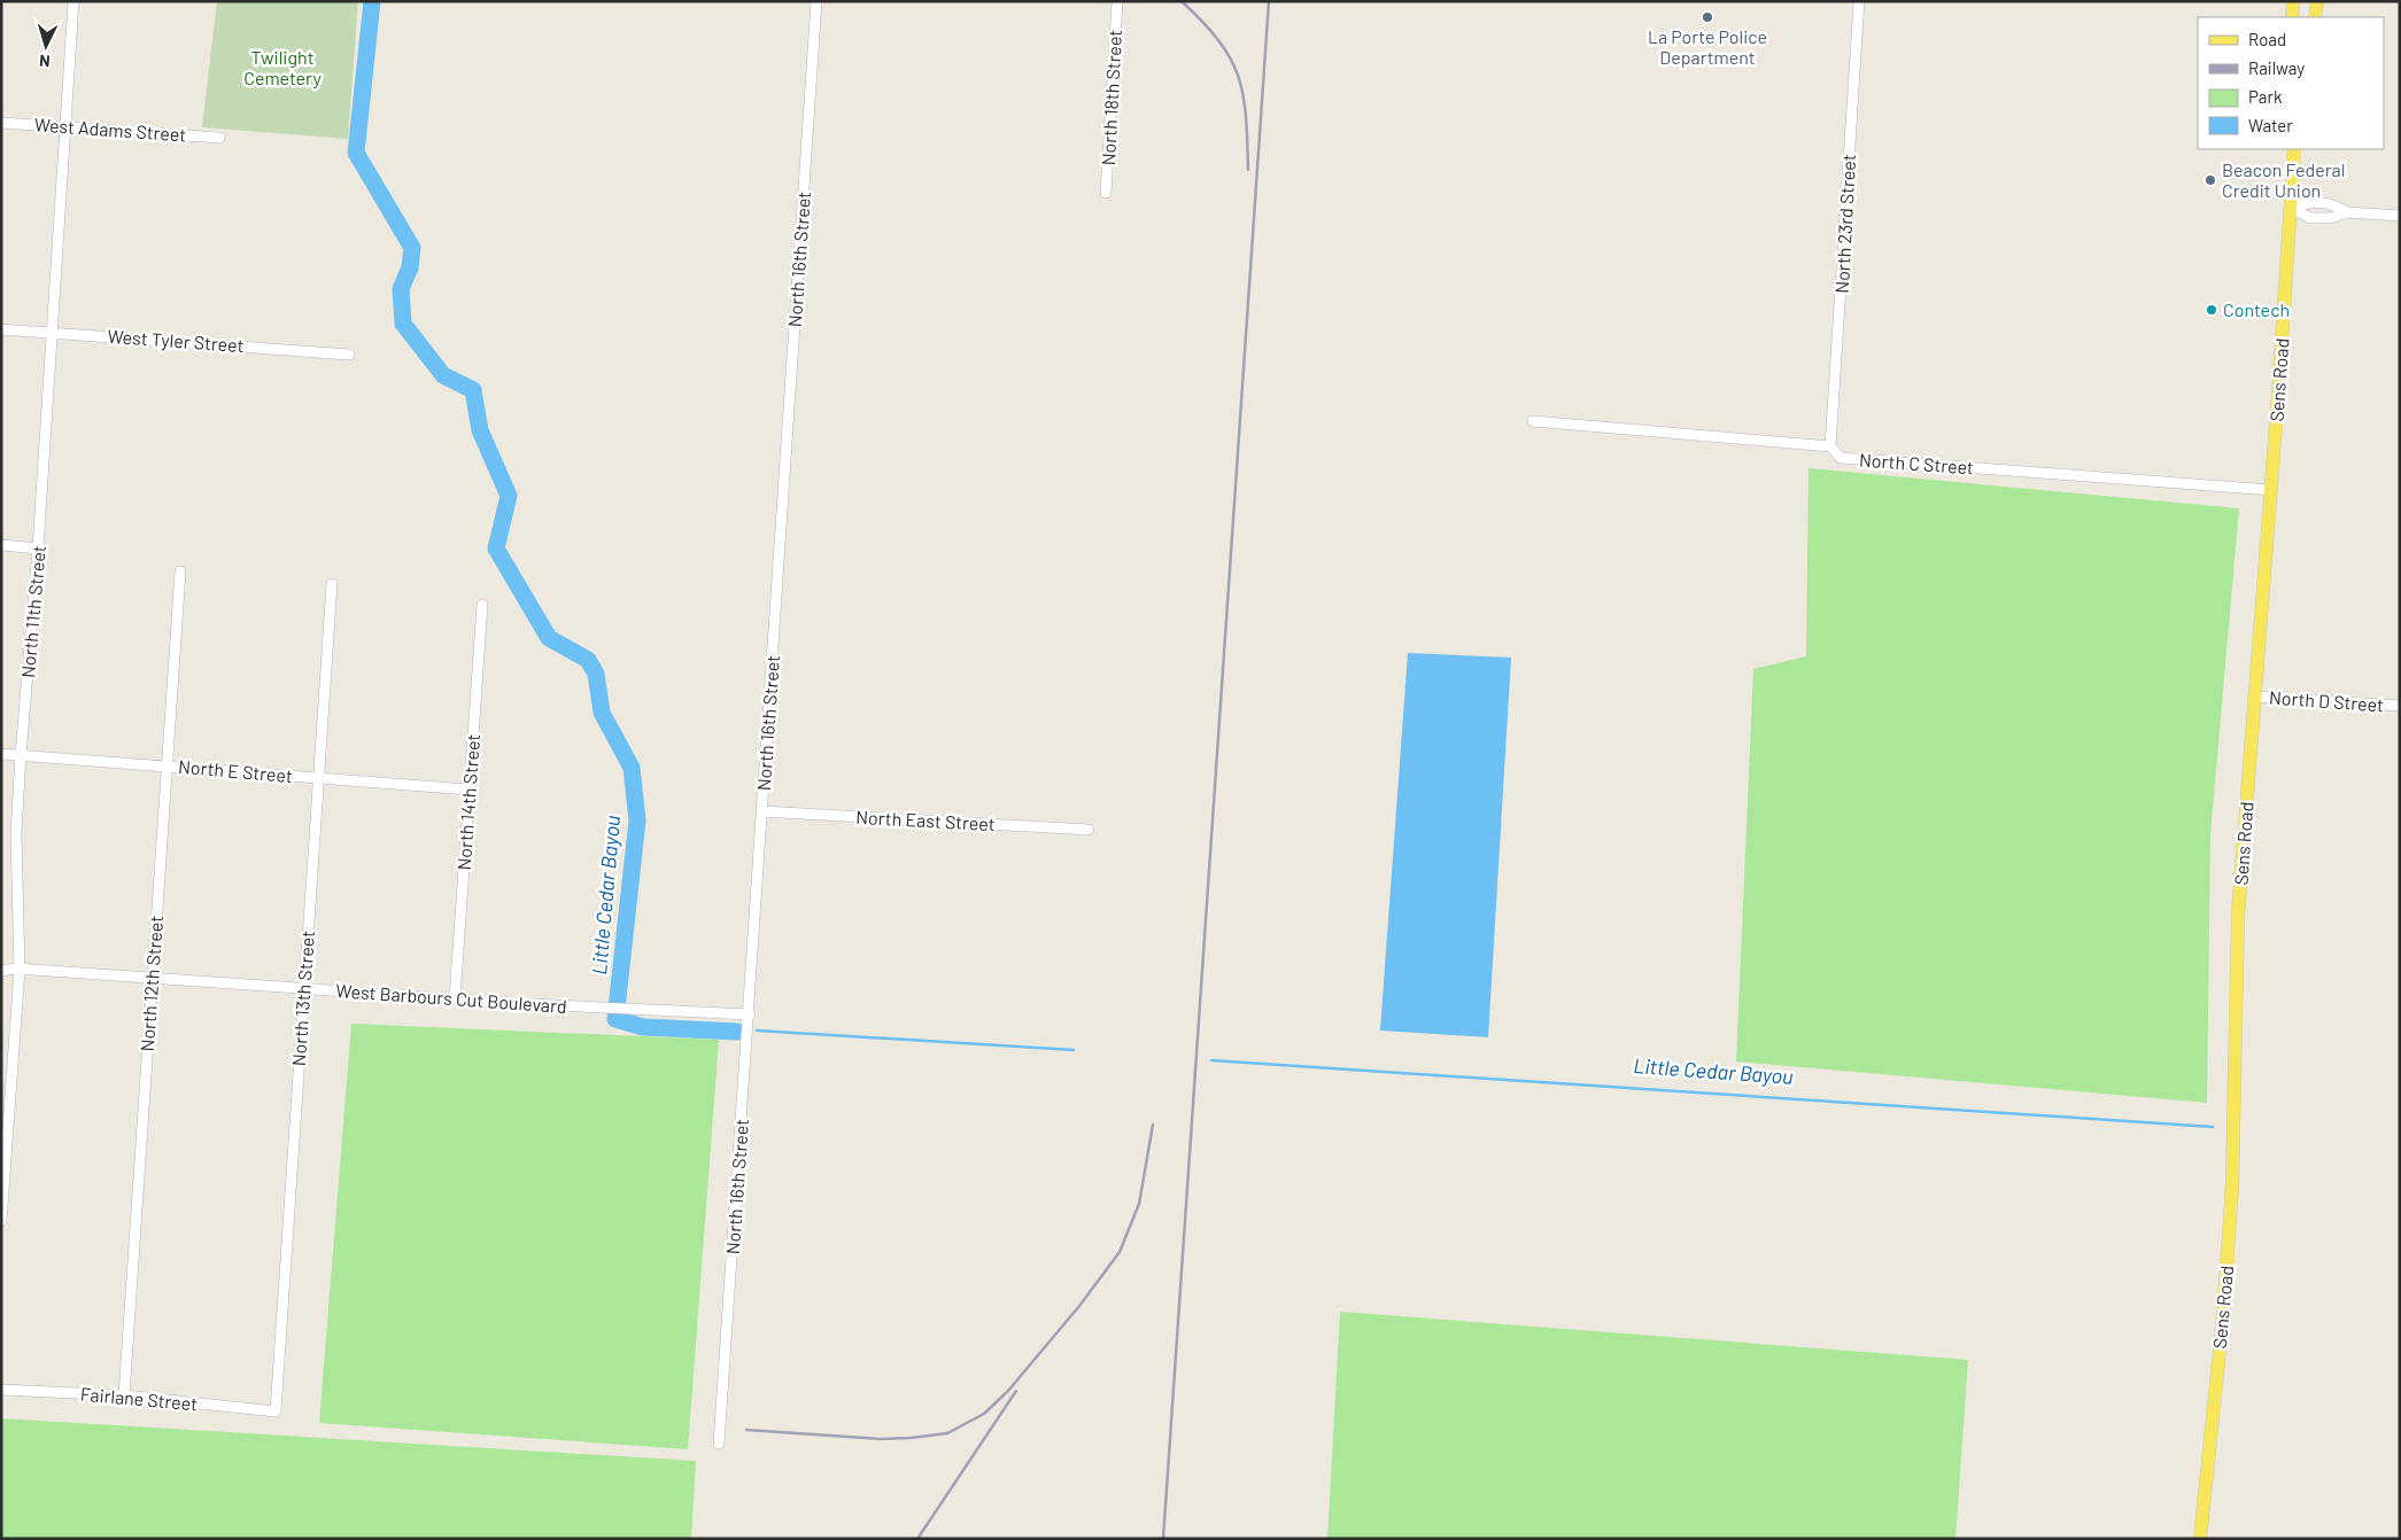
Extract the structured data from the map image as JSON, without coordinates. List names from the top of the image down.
{
  "streets": {
    "main road": ["Sens Road"],
    "street": [
      "North 18th Street",
      "West Adams Street",
      "North 23rd Street",
      "North 16th Street",
      "West Tyler Street",
      "North C Street",
      "North 11th Street",
      "North D Street",
      "North E Street",
      "North 14th Street",
      "North East Street",
      "North 12th Street",
      "North 13th Street",
      "West Barbours Cut Boulevard",
      "Fairlane Street"
    ]
  },
  "crossings": [
    ["West Adams Street", "North 11th Street"],
    ["North 23rd Street", "North C Street"],
    ["North 16th Street", "North East Street"],
    ["North 16th Street", "West Barbours Cut Boulevard"],
    ["West Tyler Street", "North 11th Street"],
    ["Sens Road", "North C Street"],
    ["Sens Road", "North D Street"],
    ["North 11th Street", "North E Street"],
    ["North 11th Street", "West Barbours Cut Boulevard"],
    ["North E Street", "North 14th Street"],
    ["North E Street", "North 12th Street"],
    ["North E Street", "North 13th Street"],
    ["North 14th Street", "West Barbours Cut Boulevard"],
    ["North 12th Street", "West Barbours Cut Boulevard"],
    ["North 12th Street", "Fairlane Street"],
    ["North 13th Street", "West Barbours Cut Boulevard"],
    ["North 13th Street", "Fairlane Street"]
  ],
  "water": ["Little Cedar Bayou"],
  "parks": ["Twilight Cemetery"],
  "places": ["La Porte Police Department", "Beacon Federal Credit Union", "Contech"],
  "legend": [
    "Road",
    "Railway",
    "Park",
    "Water"
  ],
  "north": "bottom"
}
